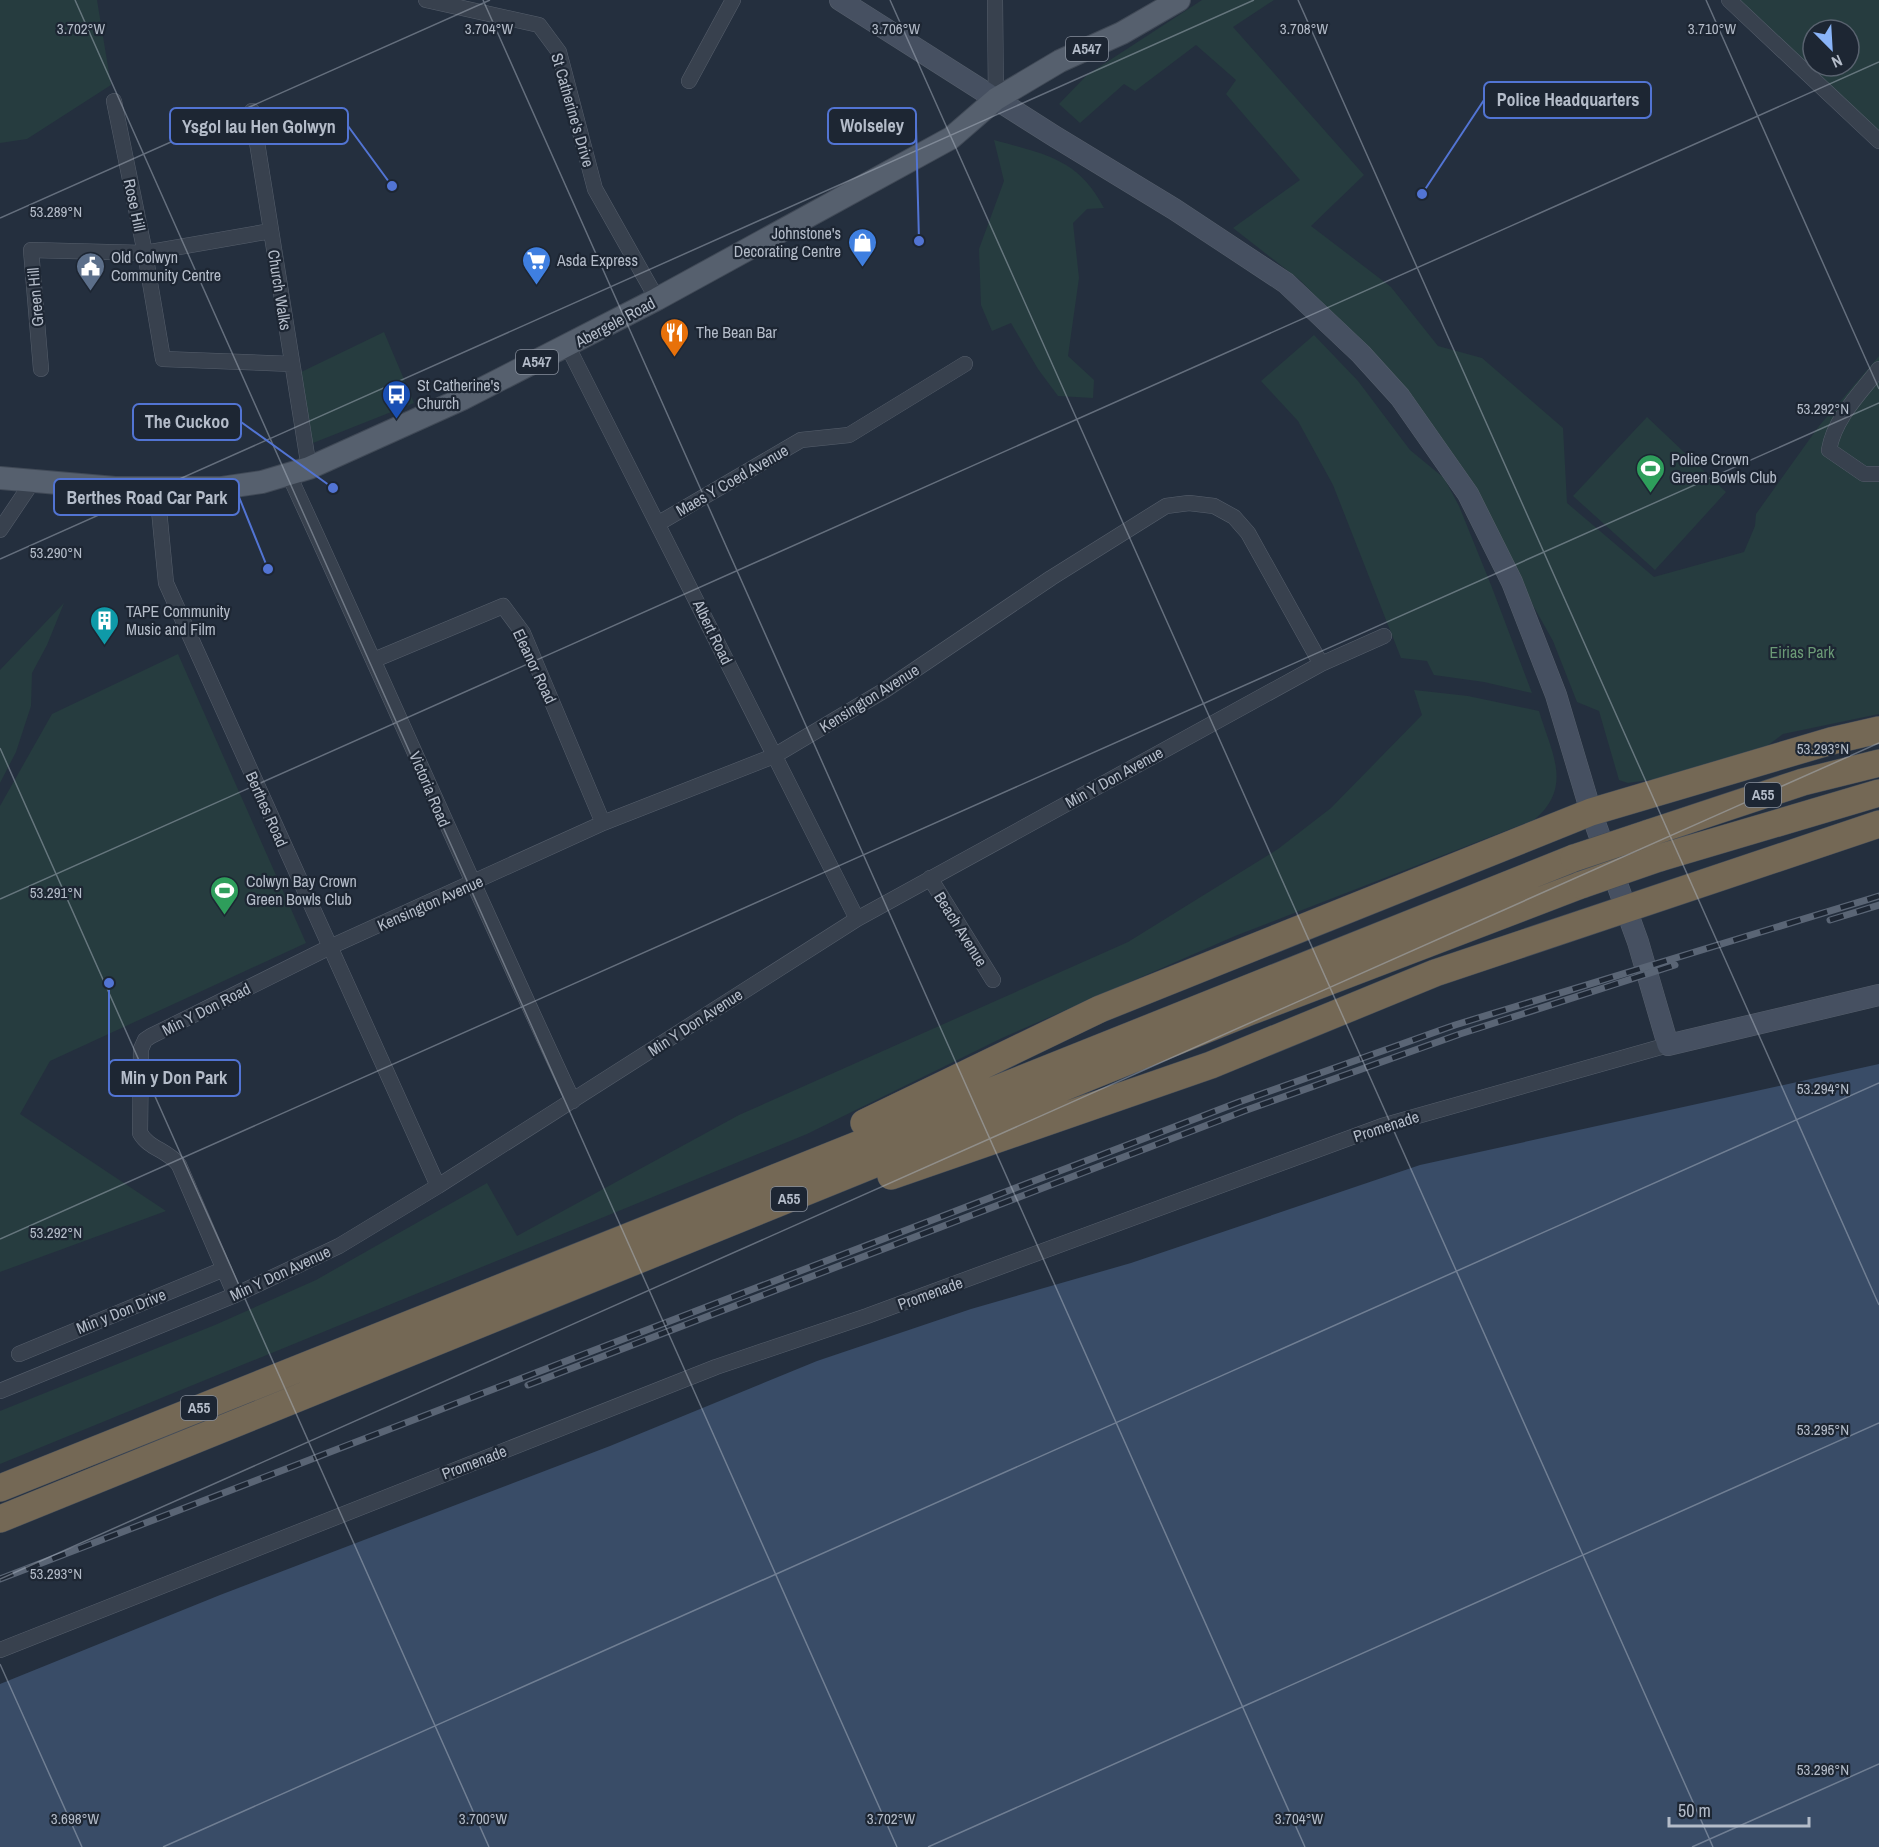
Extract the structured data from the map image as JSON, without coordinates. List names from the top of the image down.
{
  "streets": {
    "highway": ["A55"],
    "main road": ["A547", "Abergele Road"],
    "street": [
      "St Catherine's Drive",
      "Rose Hill",
      "Church Walks",
      "Green Hill",
      "Maes Y Coed Avenue",
      "Albert Road",
      "Eleanor Road",
      "Kensington Avenue",
      "Min Y Don Avenue",
      "Victoria Road",
      "Berthes Road",
      "Beach Avenue",
      "Min Y Don Road",
      "Promenade",
      "Min y Don Drive"
    ]
  },
  "crossings": [
    ["St Catherine's Drive", "Abergele Road"],
    ["Rose Hill", "Church Walks"],
    ["Rose Hill", "Green Hill"],
    ["Church Walks", "Green Hill"],
    ["Church Walks", "Abergele Road"],
    ["Church Walks", "Victoria Road"],
    ["Abergele Road", "Albert Road"],
    ["Abergele Road", "Victoria Road"],
    ["Abergele Road", "Berthes Road"],
    ["Maes Y Coed Avenue", "Albert Road"],
    ["Albert Road", "Kensington Avenue"],
    ["Albert Road", "Min Y Don Avenue"],
    ["Eleanor Road", "Kensington Avenue"],
    ["Eleanor Road", "Victoria Road"],
    ["Kensington Avenue", "Min Y Don Avenue"],
    ["Kensington Avenue", "Victoria Road"],
    ["Kensington Avenue", "Berthes Road"],
    ["Kensington Avenue", "Min Y Don Road"],
    ["Min Y Don Avenue", "Victoria Road"],
    ["Min Y Don Avenue", "Berthes Road"],
    ["Min Y Don Avenue", "Beach Avenue"],
    ["Min Y Don Avenue", "Min Y Don Road"],
    ["Berthes Road", "Min Y Don Road"],
    ["Min Y Don Road", "Min y Don Drive"]
  ],
  "parks": ["Eirias Park"],
  "places": {
    "other": [
      "Ysgol Iau Hen Golwyn",
      "Police Headquarters",
      "Wolseley",
      "The Cuckoo",
      "Berthes Road Car Park",
      "Min y Don Park"
    ],
    "shop": ["Johnstone's Decorating Centre"],
    "supermarket": ["Asda Express"],
    "public building": ["Old Colwyn Community Centre"],
    "restaurant": ["The Bean Bar"],
    "bus stop": ["St Catherine's Church"],
    "sports": ["Police Crown Green Bowls Club", "Colwyn Bay Crown Green Bowls Club"],
    "building": ["TAPE Community Music and Film"]
  },
  "scale_bar": "50 m",
  "north": "bottom right",
  "coordinates": [
    "3.702°W",
    "3.704°W",
    "3.706°W",
    "3.708°W",
    "3.710°W",
    "53.289°N",
    "53.292°N",
    "53.290°N",
    "53.293°N",
    "53.291°N",
    "53.294°N",
    "53.295°N",
    "53.296°N",
    "3.698°W",
    "3.700°W"
  ]
}
